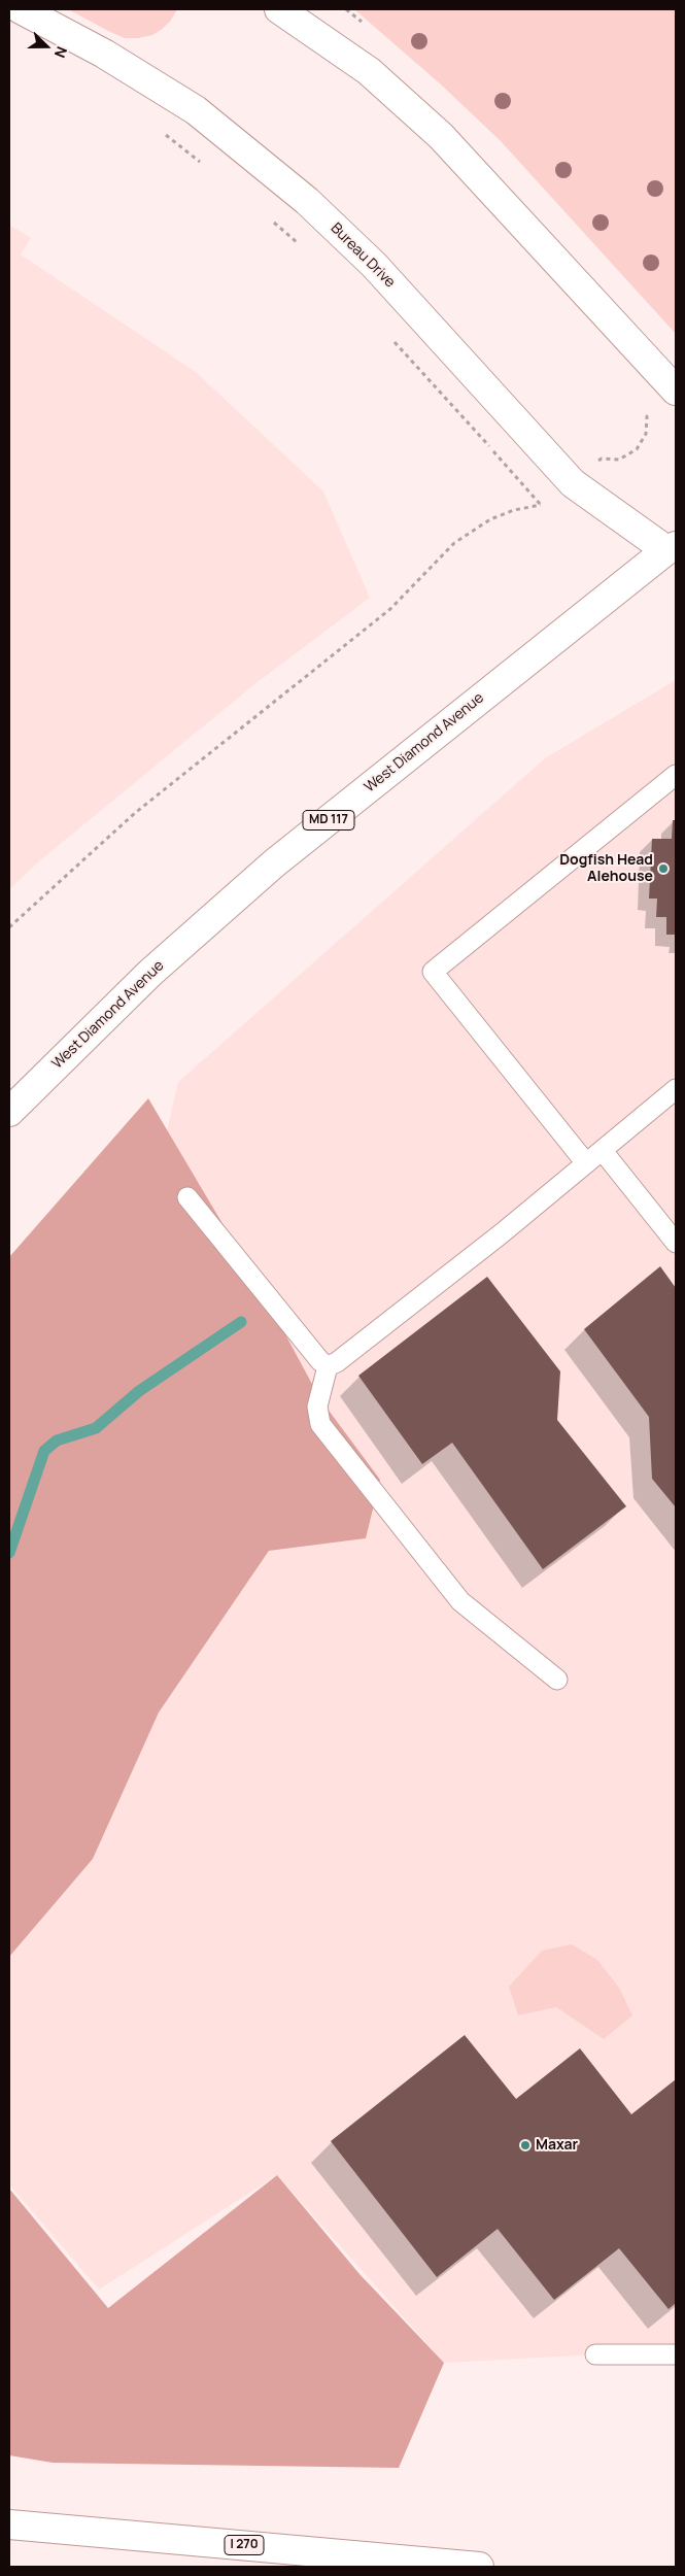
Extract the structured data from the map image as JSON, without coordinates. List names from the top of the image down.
{
  "streets": {
    "main road": [
      "Bureau Drive",
      "West Diamond Avenue",
      "MD 117",
      "I 270"
    ]
  },
  "crossings": [
    ["Bureau Drive", "West Diamond Avenue"]
  ],
  "places": ["Dogfish Head Alehouse", "Maxar"],
  "north": "right"
}
